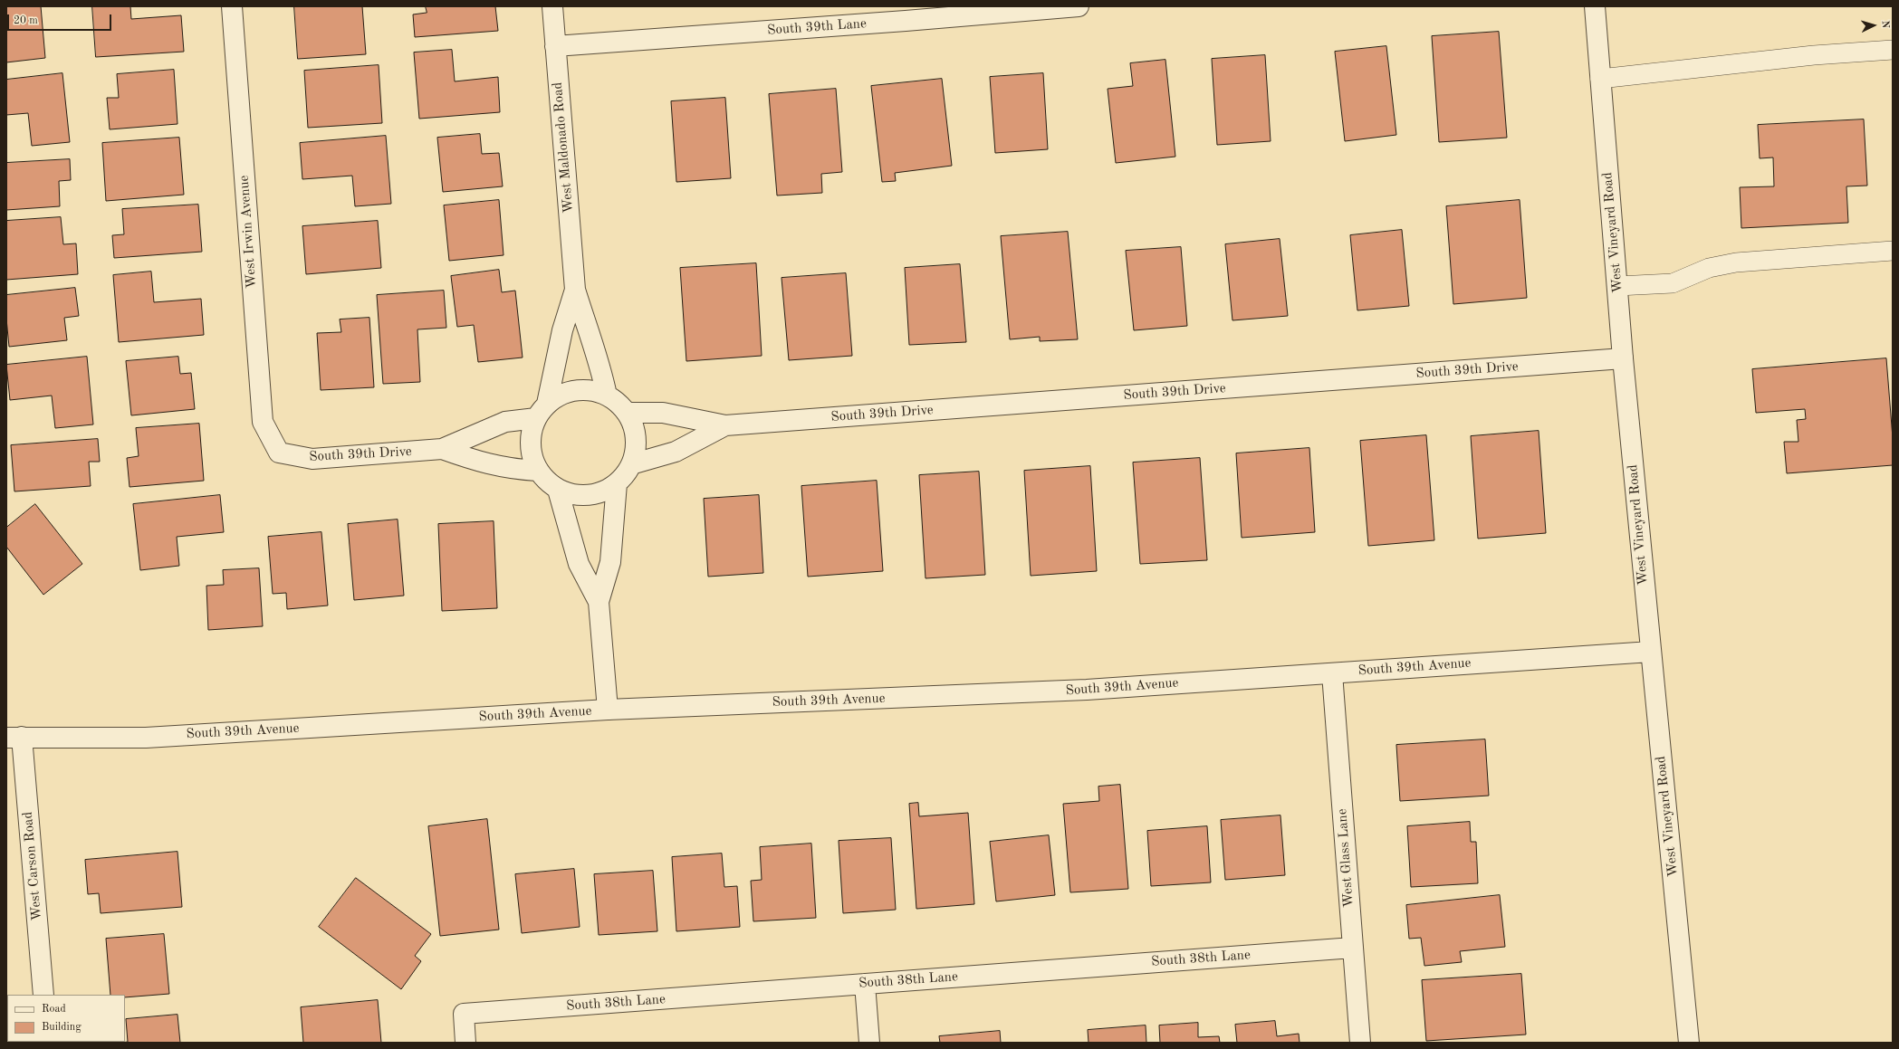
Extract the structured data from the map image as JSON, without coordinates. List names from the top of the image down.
{
  "streets": {
    "street": [
      "South 39th Lane",
      "West Maldonado Road",
      "West Irwin Avenue",
      "West Vineyard Road",
      "South 39th Drive",
      "South 39th Avenue",
      "West Glass Lane",
      "West Carson Road",
      "South 38th Lane"
    ]
  },
  "crossings": [
    ["South 39th Lane", "West Maldonado Road"],
    ["West Maldonado Road", "South 39th Drive"],
    ["West Irwin Avenue", "South 39th Drive"],
    ["West Vineyard Road", "South 39th Drive"],
    ["West Vineyard Road", "South 39th Avenue"],
    ["South 39th Avenue", "West Glass Lane"],
    ["South 39th Avenue", "West Carson Road"],
    ["West Glass Lane", "South 38th Lane"]
  ],
  "legend": ["Road", "Building"],
  "scale_bar": "20 m",
  "north": "right"
}
